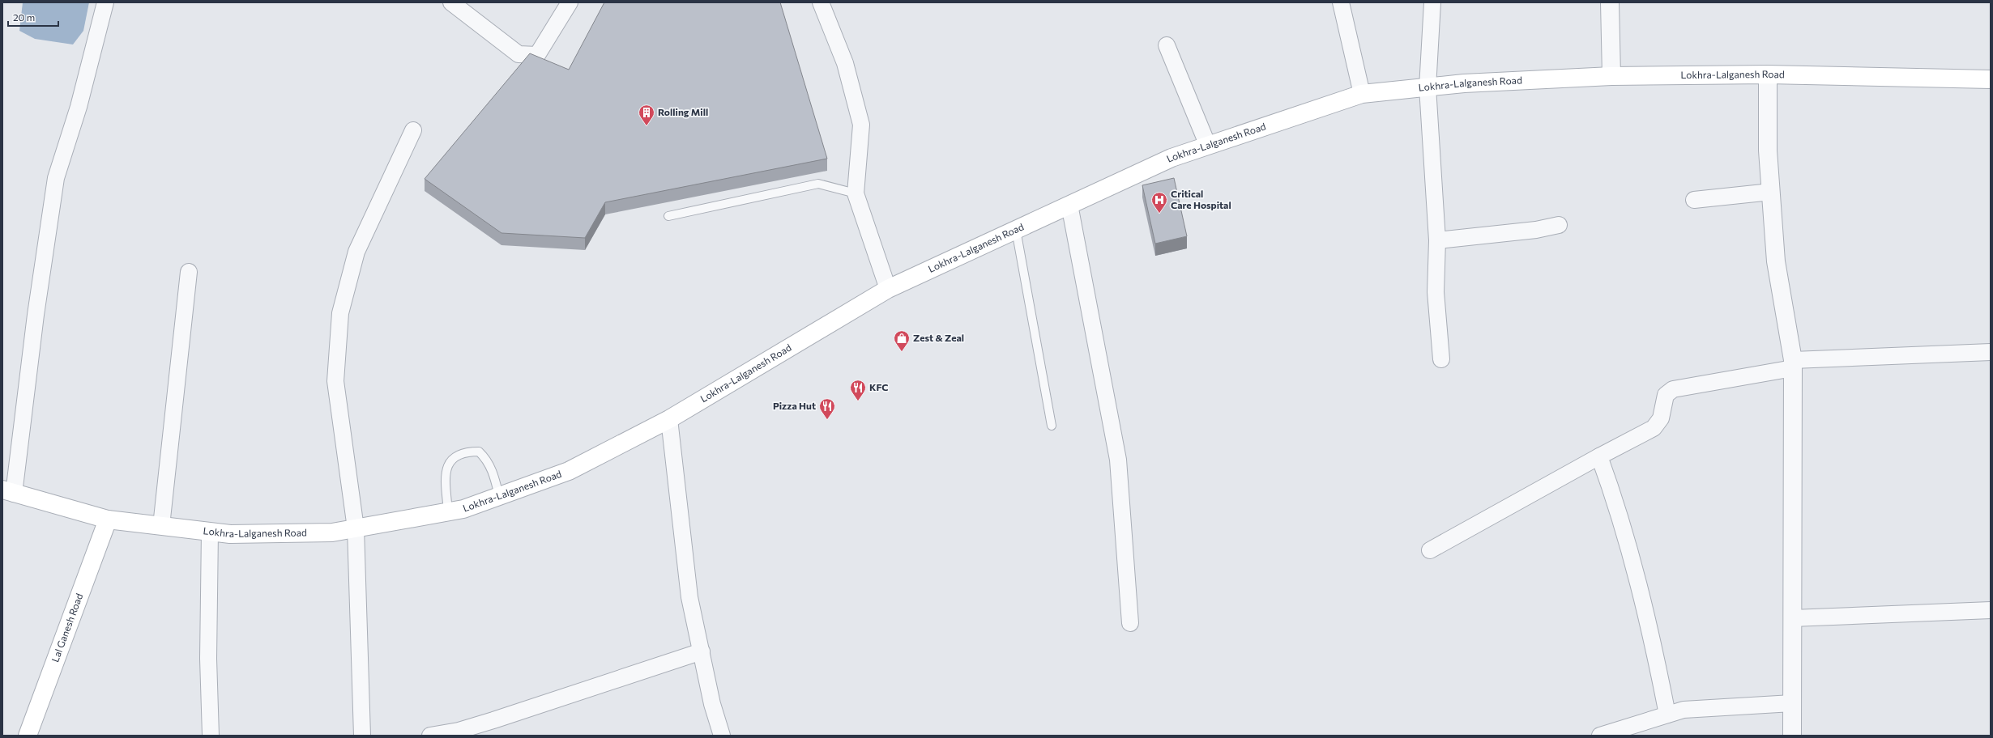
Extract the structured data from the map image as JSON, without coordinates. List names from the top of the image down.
{
  "streets": {
    "main road": ["Lokhra-Lalganesh Road", "Lal Ganesh Road"]
  },
  "crossings": [
    ["Lokhra-Lalganesh Road", "Lal Ganesh Road"]
  ],
  "places": {
    "building": ["Rolling Mill"],
    "hospital": ["Critical Care Hospital"],
    "shop": ["Zest & Zeal"],
    "restaurant": ["KFC", "Pizza Hut"]
  },
  "scale_bar": "20 m"
}
